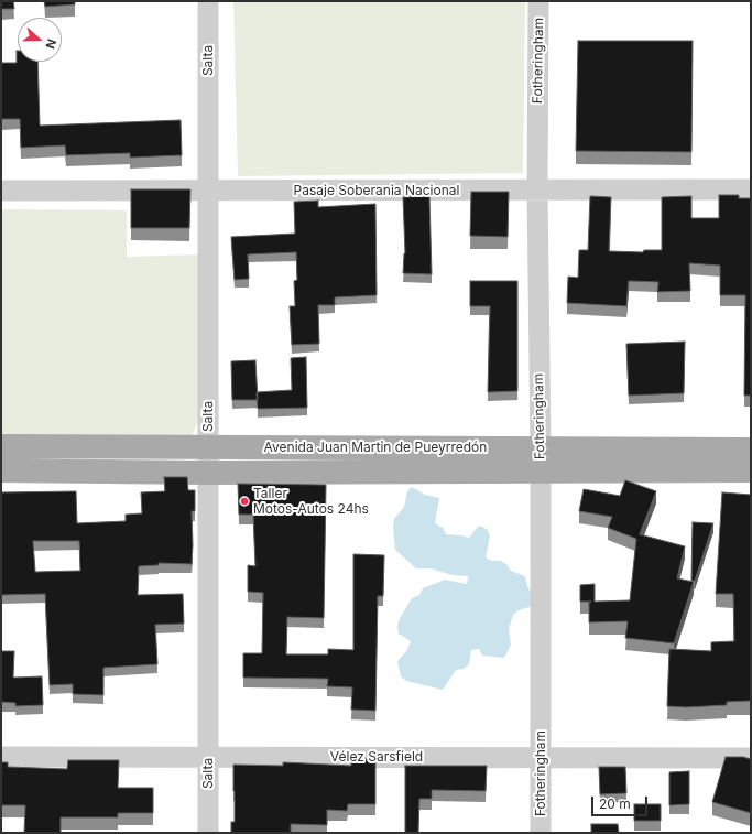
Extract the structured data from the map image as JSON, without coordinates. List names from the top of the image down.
{
  "streets": {
    "main road": ["Avenida Juan Martin de Pueyrredón"],
    "street": [
      "Salta",
      "Fotheringham",
      "Pasaje Soberania Nacional",
      "Vélez Sarsfield"
    ]
  },
  "crossings": [
    ["Salta", "Pasaje Soberania Nacional"],
    ["Salta", "Avenida Juan Martin de Pueyrredón"],
    ["Salta", "Vélez Sarsfield"],
    ["Fotheringham", "Pasaje Soberania Nacional"],
    ["Fotheringham", "Avenida Juan Martin de Pueyrredón"],
    ["Fotheringham", "Vélez Sarsfield"]
  ],
  "places": ["Taller Motos-Autos 24hs"],
  "scale_bar": "20 m",
  "north": "right"
}
